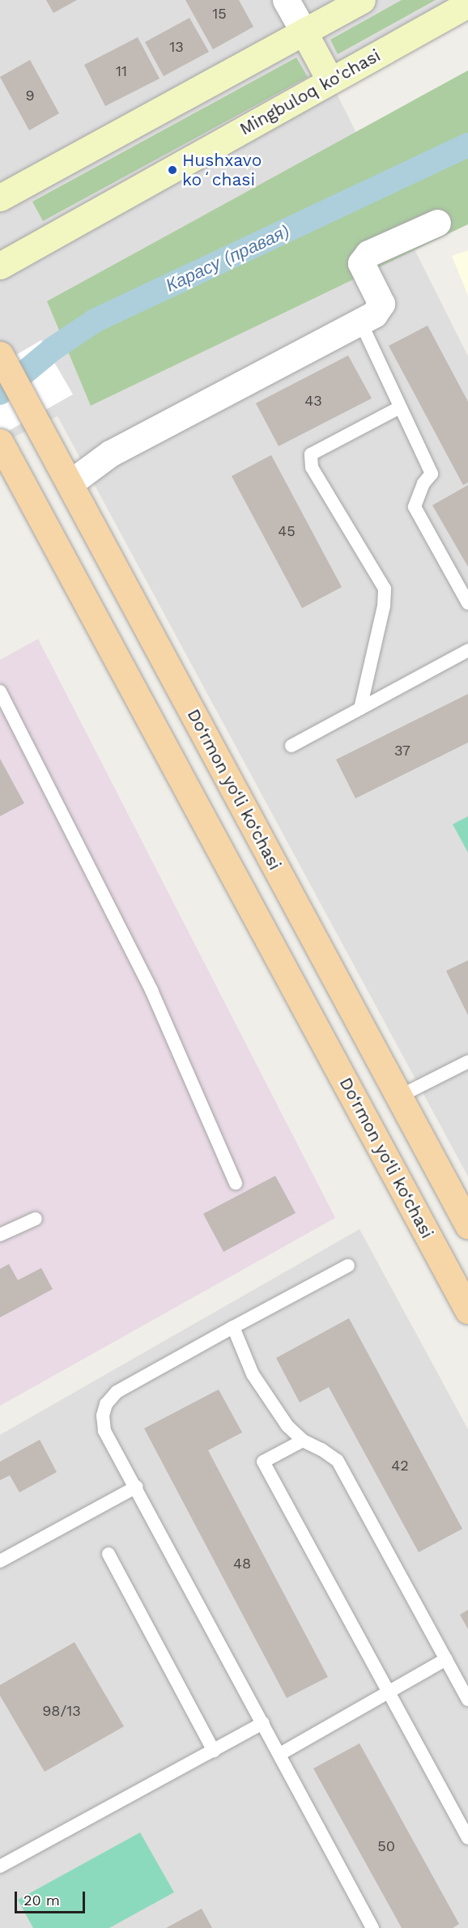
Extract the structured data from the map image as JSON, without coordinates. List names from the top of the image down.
{
  "streets": {
    "main road": ["Mingbuloq ko'chasi", "Do‘rmon yo‘li ko‘chasi"]
  },
  "water": ["Карасу (правая)"],
  "places": ["Hushxavo koʻchasi"],
  "house_numbers": [
    "15",
    "13",
    "11",
    "9",
    "43",
    "45",
    "37",
    "42",
    "48",
    "98/13",
    "50"
  ],
  "scale_bar": "20 m"
}
